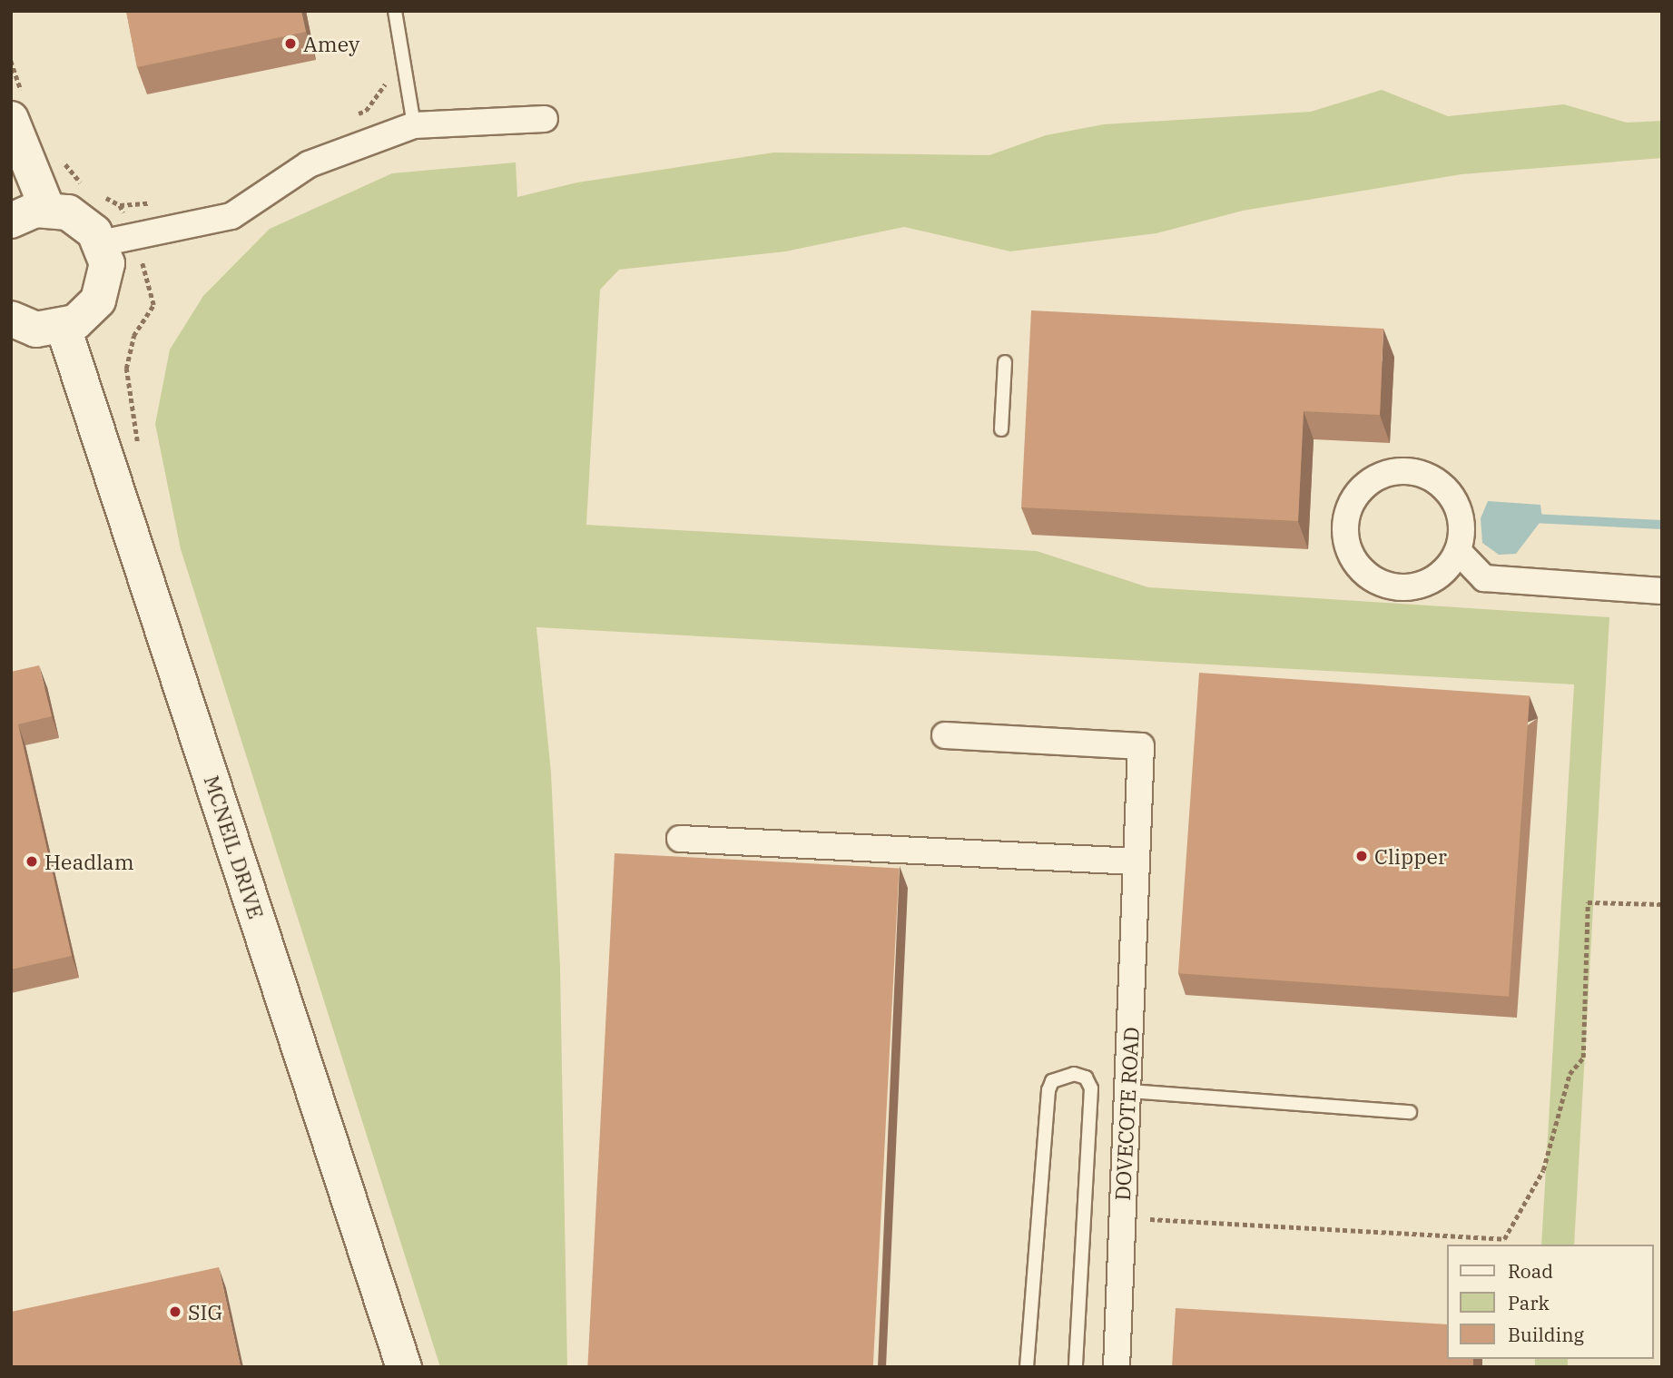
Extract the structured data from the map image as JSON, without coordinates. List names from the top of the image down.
{
  "streets": {
    "street": ["MCNEIL DRIVE", "DOVECOTE ROAD"]
  },
  "places": [
    "Amey",
    "Clipper",
    "Headlam",
    "SIG"
  ],
  "legend": ["Road", "Park", "Building"]
}
